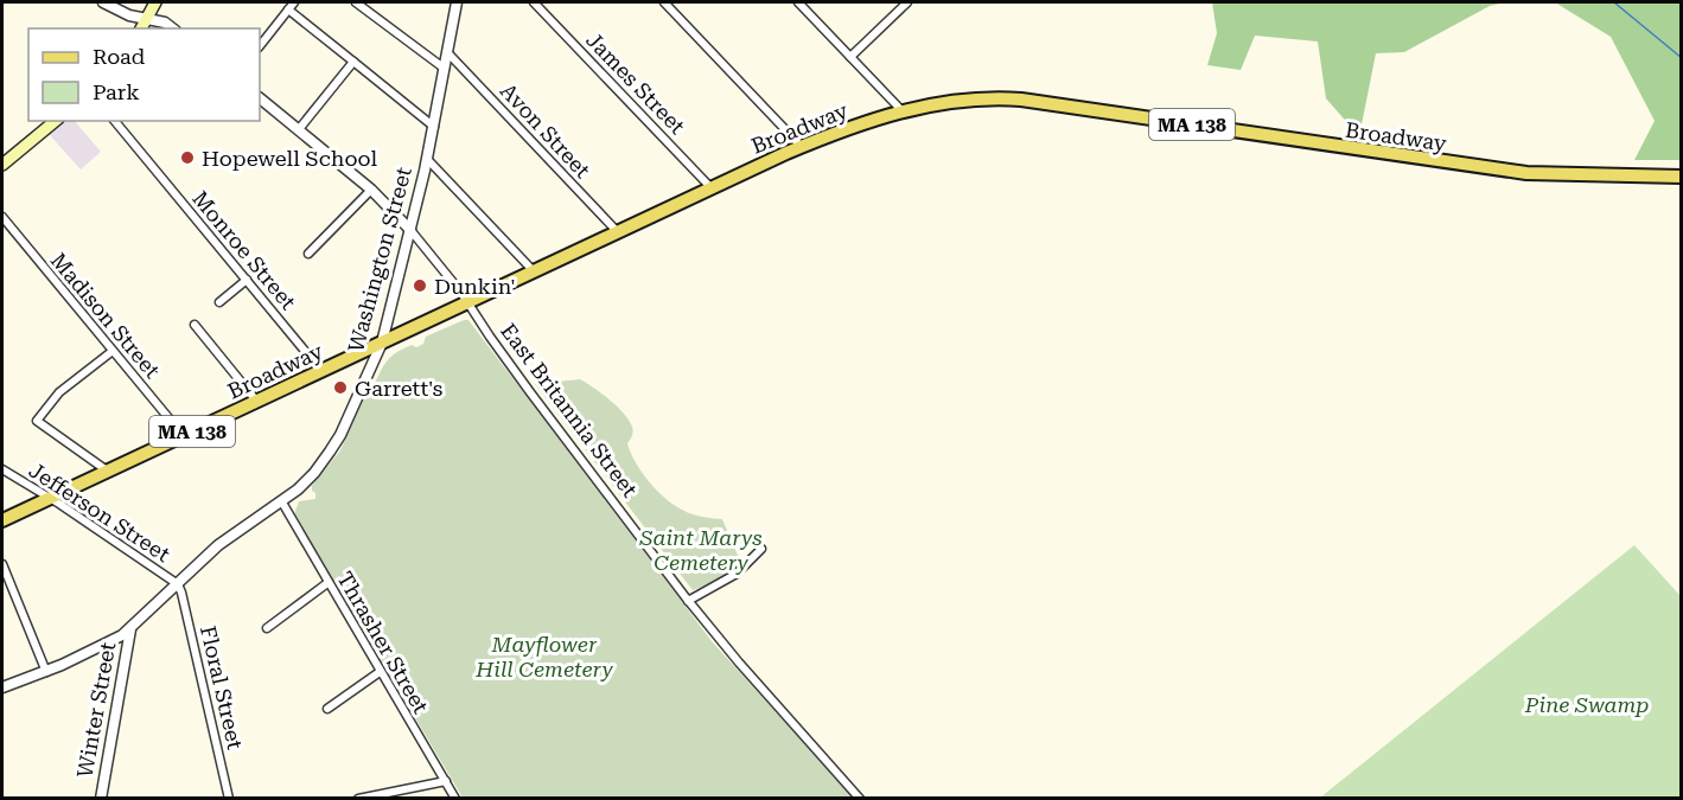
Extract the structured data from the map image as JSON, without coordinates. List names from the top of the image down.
{
  "streets": {
    "main road": ["MA 138", "Broadway"],
    "street": [
      "James Street",
      "Avon Street",
      "Monroe Street",
      "Washington Street",
      "Madison Street",
      "East Britannia Street",
      "Jefferson Street",
      "Thrasher Street",
      "Floral Street",
      "Winter Street"
    ]
  },
  "crossings": [
    ["James Street", "Broadway"],
    ["Broadway", "Avon Street"],
    ["Broadway", "Monroe Street"],
    ["Broadway", "Washington Street"],
    ["Broadway", "Madison Street"],
    ["Broadway", "East Britannia Street"],
    ["Broadway", "Jefferson Street"],
    ["Avon Street", "Washington Street"],
    ["Washington Street", "East Britannia Street"],
    ["Washington Street", "Jefferson Street"],
    ["Washington Street", "Thrasher Street"],
    ["Washington Street", "Floral Street"],
    ["Washington Street", "Winter Street"],
    ["Jefferson Street", "Floral Street"]
  ],
  "parks": ["Saint Marys Cemetery", "Mayflower Hill Cemetery", "Pine Swamp"],
  "places": ["Hopewell School", "Dunkin'", "Garrett's"],
  "legend": ["Road", "Park"]
}
